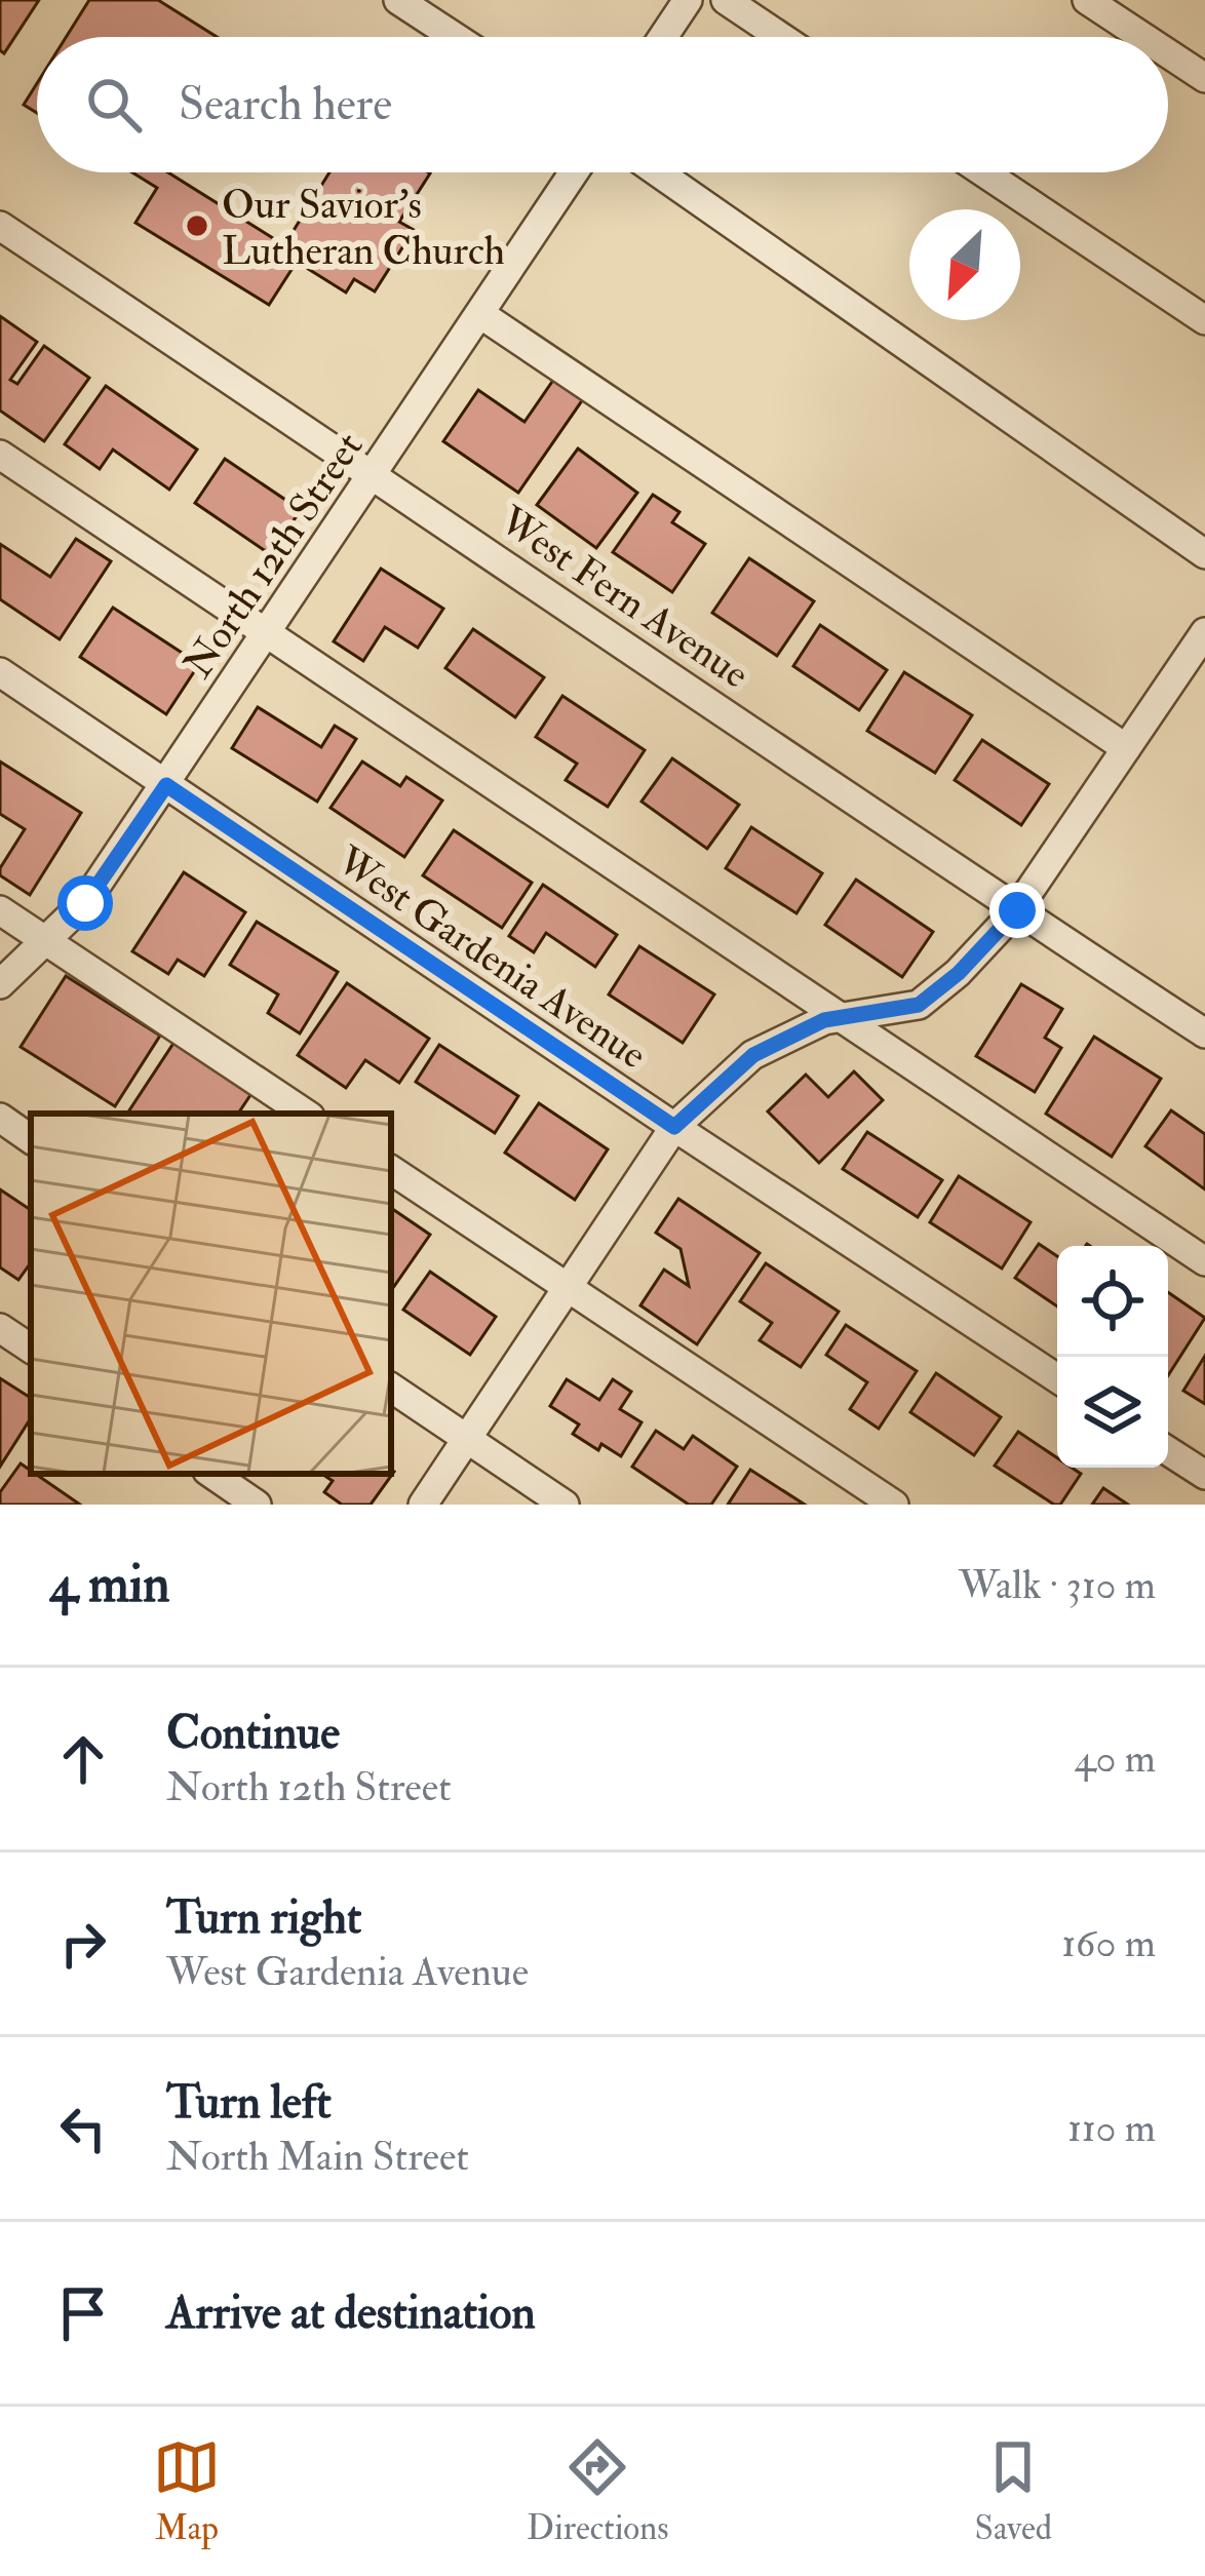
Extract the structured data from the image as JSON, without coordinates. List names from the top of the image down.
{
  "streets": {
    "street": ["North 12th Street", "West Fern Avenue", "West Gardenia Avenue"]
  },
  "crossings": [
    ["North 12th Street", "West Fern Avenue"],
    ["North 12th Street", "West Gardenia Avenue"]
  ],
  "places": ["Our Savior's Lutheran Church"],
  "north": "bottom left",
  "page": {
    "search": "Search here",
    "heading": ["4 min", "Walk · 310 m"],
    "list": [
      ["Continue", "North 12th Street", "40 m"],
      ["Turn right", "West Gardenia Avenue", "160 m"],
      ["Turn left", "North Main Street", "110 m"],
      "Arrive at destination"
    ],
    "nav": ["Map", "Directions", "Saved"]
  }
}
